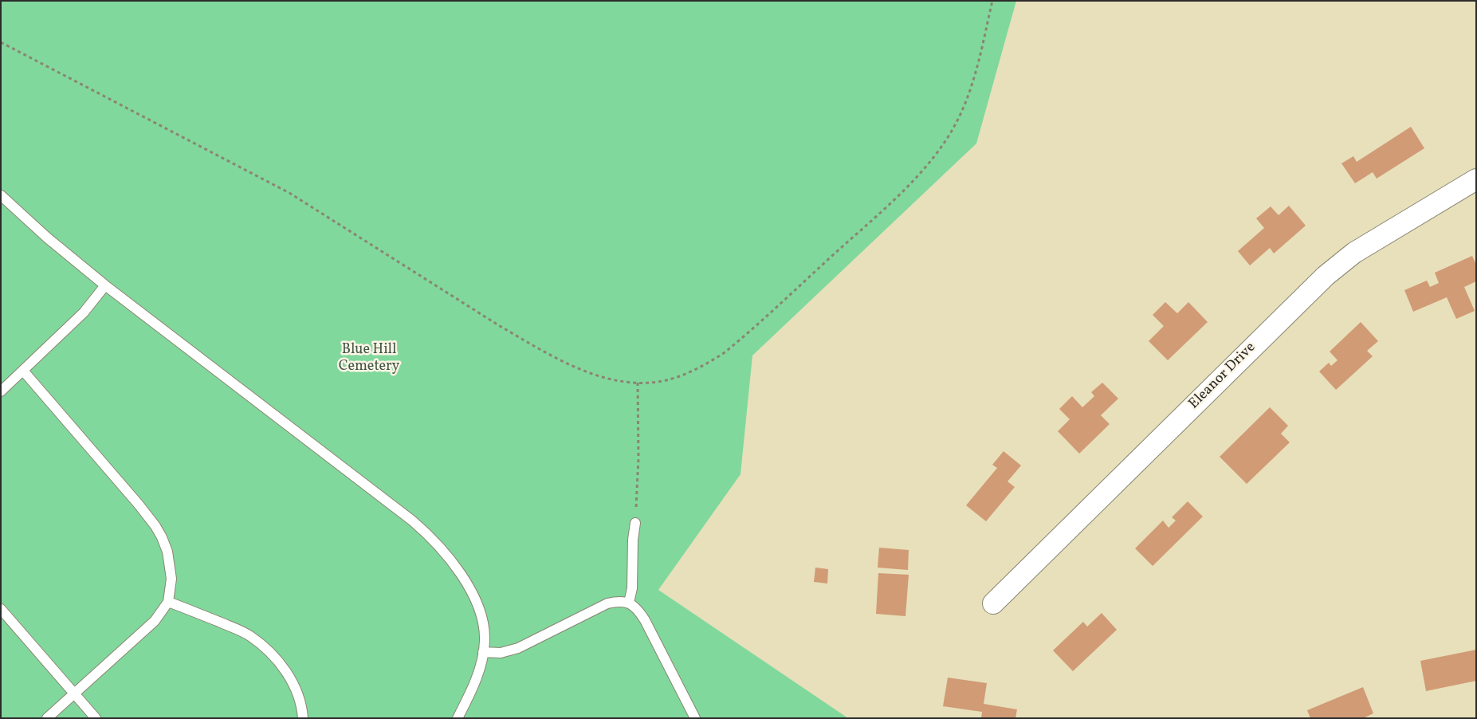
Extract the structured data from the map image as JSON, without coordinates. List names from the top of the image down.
{
  "streets": {
    "street": ["Eleanor Drive"]
  },
  "parks": ["Blue Hill Cemetery"]
}
